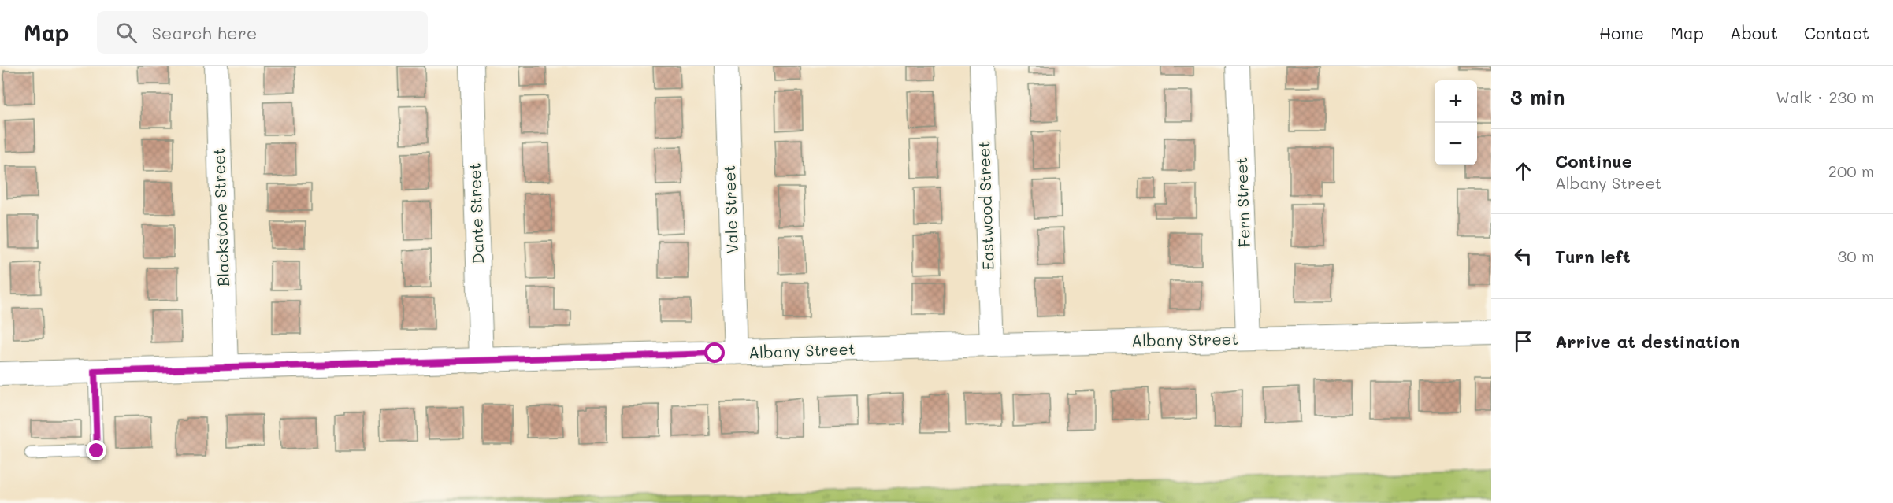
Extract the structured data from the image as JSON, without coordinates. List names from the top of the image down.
{
  "streets": {
    "street": [
      "Fern Street",
      "Eastwood Street",
      "Vale Street",
      "Dante Street",
      "Blackstone Street",
      "Albany Street"
    ]
  },
  "crossings": [
    ["Fern Street", "Albany Street"],
    ["Eastwood Street", "Albany Street"],
    ["Vale Street", "Albany Street"],
    ["Dante Street", "Albany Street"],
    ["Blackstone Street", "Albany Street"]
  ],
  "page": {
    "header": "Map",
    "search": "Search here",
    "nav": [
      "Home",
      "Map",
      "About",
      "Contact"
    ],
    "heading": ["3 min", "Walk · 230 m"],
    "map_buttons": ["+", "−"],
    "list": [
      ["Continue", "Albany Street", "200 m"],
      ["Turn left", "30 m"],
      "Arrive at destination"
    ]
  }
}
